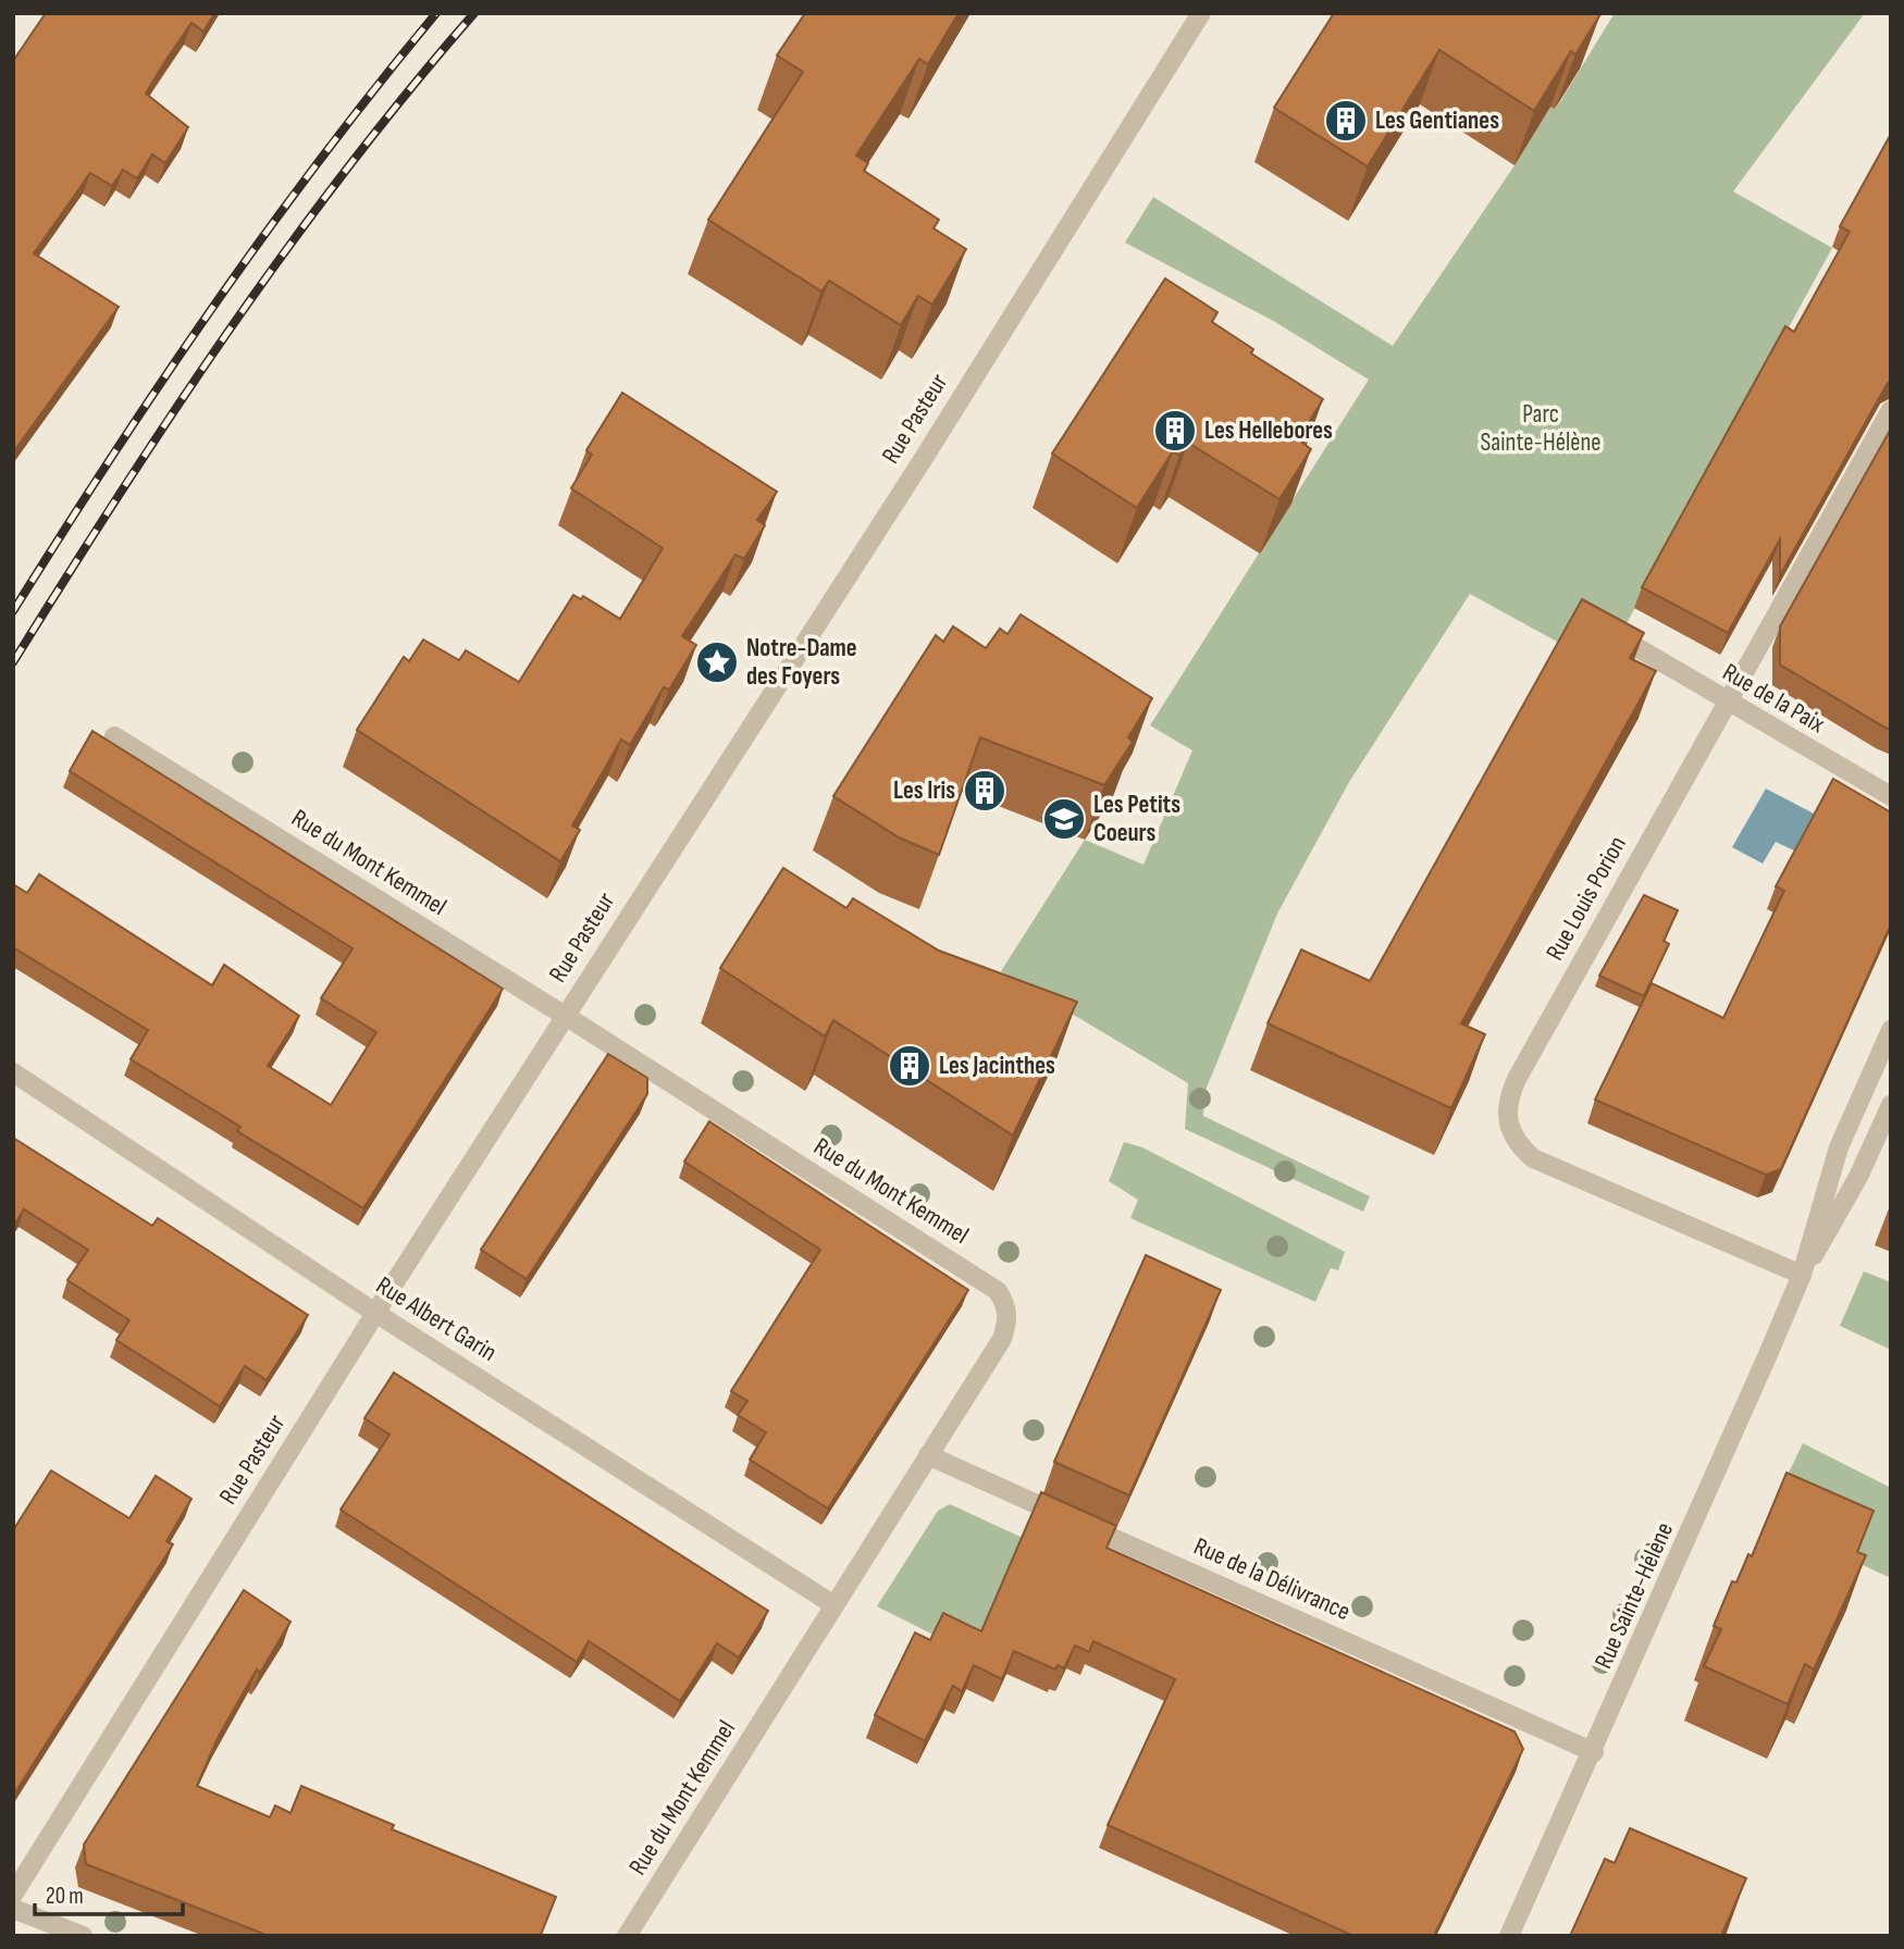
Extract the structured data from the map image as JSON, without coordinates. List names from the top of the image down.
{
  "streets": {
    "street": [
      "Rue Pasteur",
      "Rue de la Paix",
      "Rue du Mont Kemmel",
      "Rue Louis Porion",
      "Rue Albert Garin",
      "Rue de la Délivrance",
      "Rue Sainte-Hélène"
    ]
  },
  "crossings": [
    ["Rue Pasteur", "Rue du Mont Kemmel"],
    ["Rue Pasteur", "Rue Albert Garin"],
    ["Rue de la Paix", "Rue Louis Porion"],
    ["Rue du Mont Kemmel", "Rue Albert Garin"],
    ["Rue du Mont Kemmel", "Rue de la Délivrance"],
    ["Rue Louis Porion", "Rue Sainte-Hélène"],
    ["Rue de la Délivrance", "Rue Sainte-Hélène"]
  ],
  "parks": ["Parc Sainte-Hélène"],
  "places": {
    "building": [
      "Les Gentianes",
      "Les Hellebores",
      "Les Iris",
      "Les Jacinthes"
    ],
    "place": ["Notre-Dame des Foyers"],
    "school or university": ["Les Petits Coeurs"]
  },
  "scale_bar": "20 m"
}
